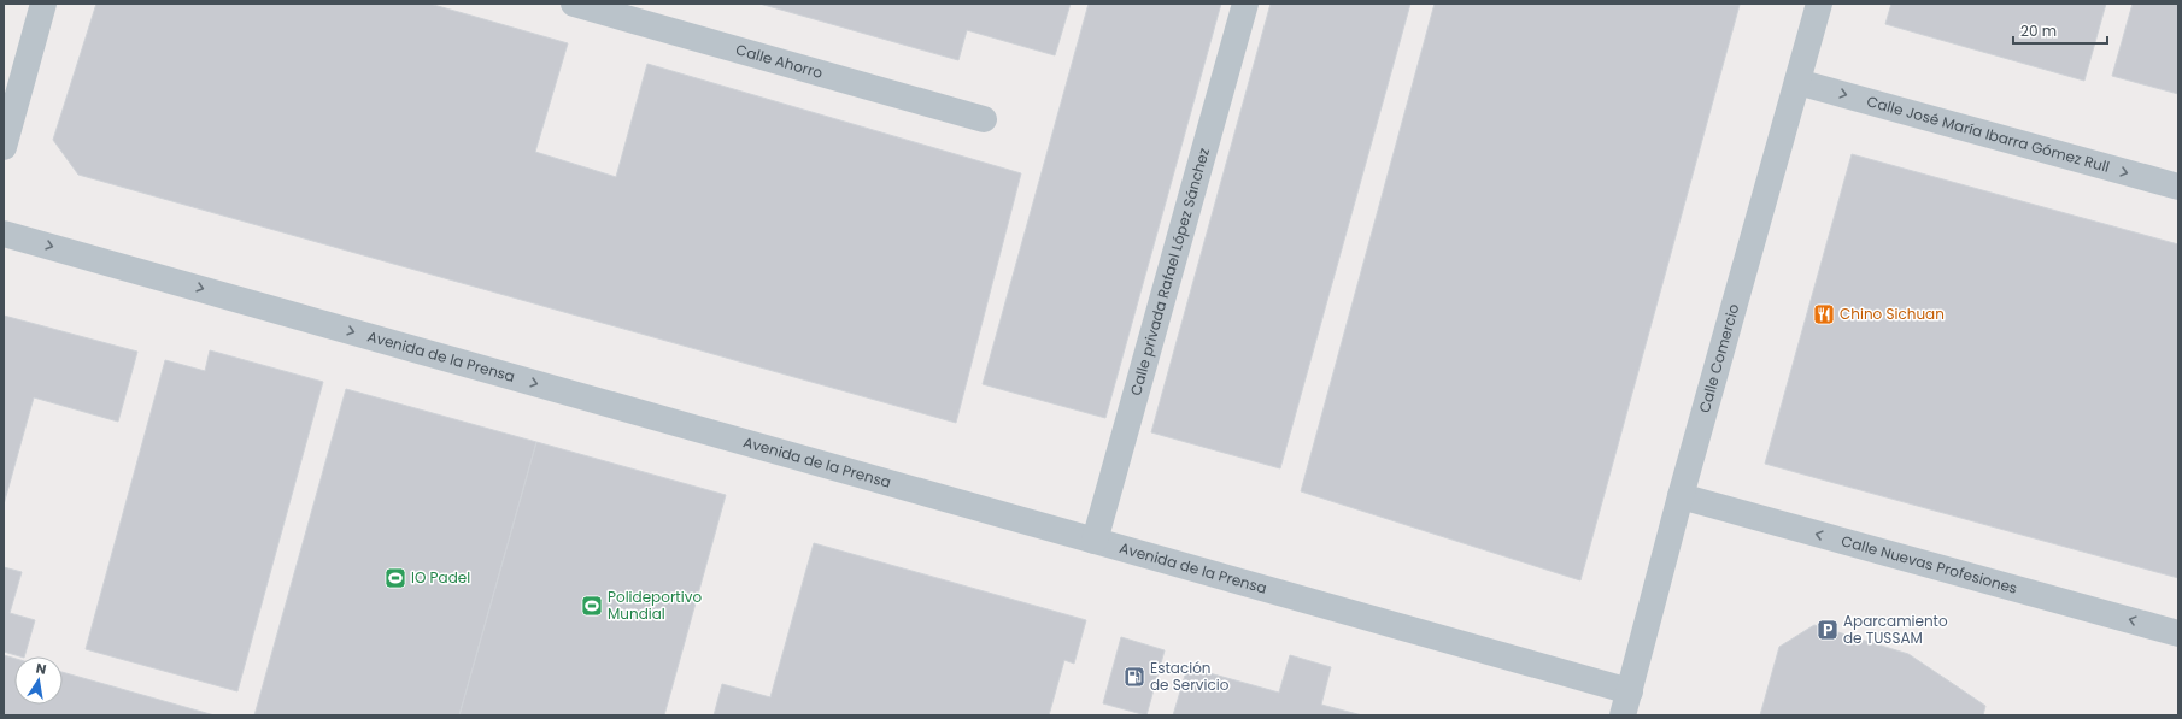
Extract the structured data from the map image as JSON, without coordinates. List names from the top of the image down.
{
  "streets": {
    "street": [
      "Calle Ahorro",
      "Calle José María Ibarra Gómez Rull",
      "Calle privada Rafael López Sánchez",
      "Avenida de la Prensa",
      "Calle Comercio",
      "Calle Nuevas Profesiones"
    ]
  },
  "crossings": [
    ["Calle José María Ibarra Gómez Rull", "Calle Comercio"],
    ["Calle privada Rafael López Sánchez", "Avenida de la Prensa"],
    ["Avenida de la Prensa", "Calle Comercio"],
    ["Calle Comercio", "Calle Nuevas Profesiones"]
  ],
  "one_way": ["Calle José María Ibarra Gómez Rull", "Avenida de la Prensa", "Calle Nuevas Profesiones"],
  "places": {
    "restaurant": ["Chino Sichuan"],
    "sports": ["IO Padel", "Polideportivo Mundial"],
    "parking": ["Aparcamiento de TUSSAM"],
    "fuel station": ["Estación de Servicio"]
  },
  "scale_bar": "20 m",
  "north": "top"
}
